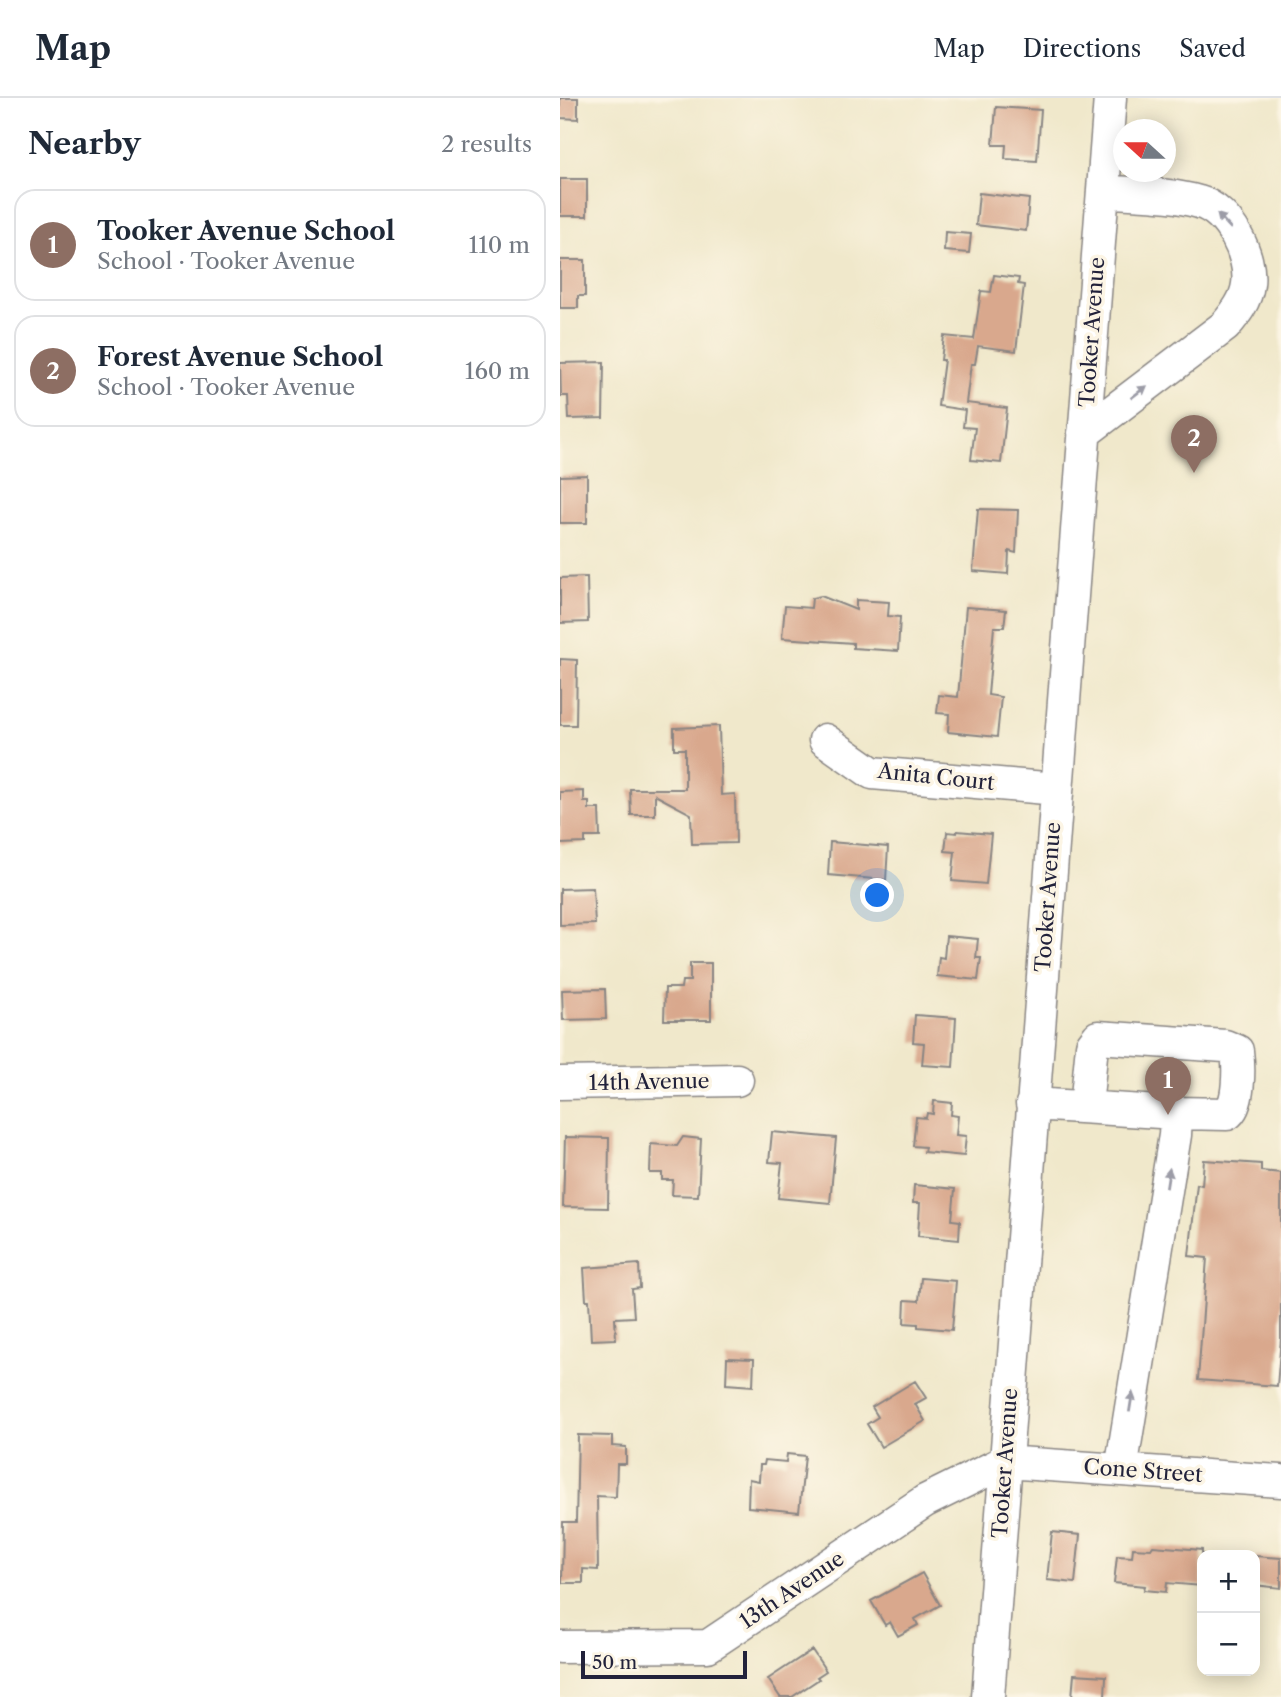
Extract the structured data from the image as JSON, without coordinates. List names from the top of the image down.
{
  "streets": {
    "street": [
      "Tooker Avenue",
      "Anita Court",
      "14th Avenue",
      "Cone Street",
      "13th Avenue"
    ]
  },
  "crossings": [
    ["Tooker Avenue", "Anita Court"],
    ["Tooker Avenue", "Cone Street"],
    ["Tooker Avenue", "13th Avenue"],
    ["Cone Street", "13th Avenue"]
  ],
  "scale_bar": "50 m",
  "north": "left",
  "page": {
    "header": "Map",
    "nav": ["Map", "Directions", "Saved"],
    "heading": ["Nearby", "2 results"],
    "list": [
      {
        "mark": "1",
        "name": "Tooker Avenue School",
        "note": "School · Tooker Avenue",
        "value": "110 m"
      },
      {
        "mark": "2",
        "name": "Forest Avenue School",
        "note": "School · Tooker Avenue",
        "value": "160 m"
      }
    ],
    "pins": ["2", "1"],
    "map_buttons": ["+", "−"],
    "scale": "50 m"
  }
}
